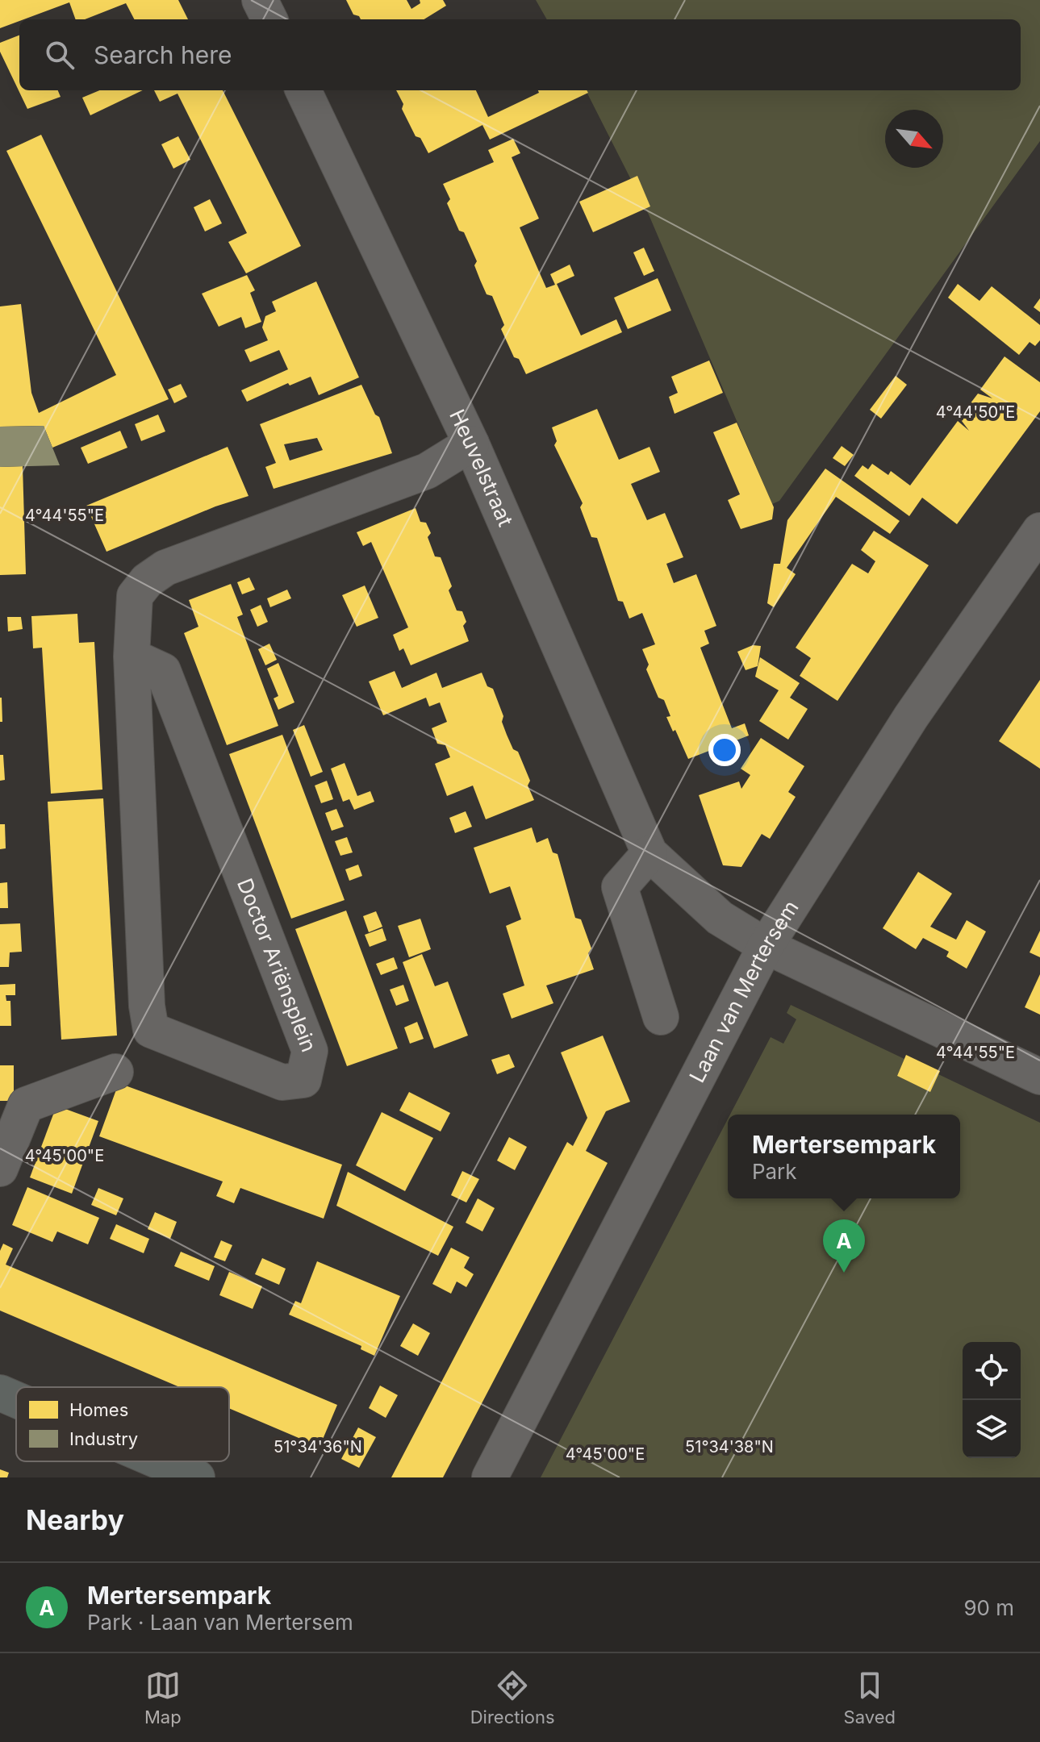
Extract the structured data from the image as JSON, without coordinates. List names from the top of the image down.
{
  "streets": {
    "street": ["Heuvelstraat", "Doctor Ariënsplein", "Laan van Mertersem"]
  },
  "crossings": [
    ["Heuvelstraat", "Doctor Ariënsplein"],
    ["Heuvelstraat", "Laan van Mertersem"]
  ],
  "legend": ["Homes", "Industry"],
  "north": "bottom right",
  "page": {
    "search": "Search here",
    "popup": ["Mertersempark", "Park"],
    "pins": "A",
    "heading": "Nearby",
    "list": [
      {
        "mark": "A",
        "name": "Mertersempark",
        "note": "Park · Laan van Mertersem",
        "value": "90 m"
      }
    ],
    "nav": ["Map", "Directions", "Saved"]
  },
  "coordinates": [
    "4°44'50\"E",
    "4°44'55\"E",
    "4°45'00\"E",
    "51°34'36\"N",
    "51°34'38\"N"
  ]
}
